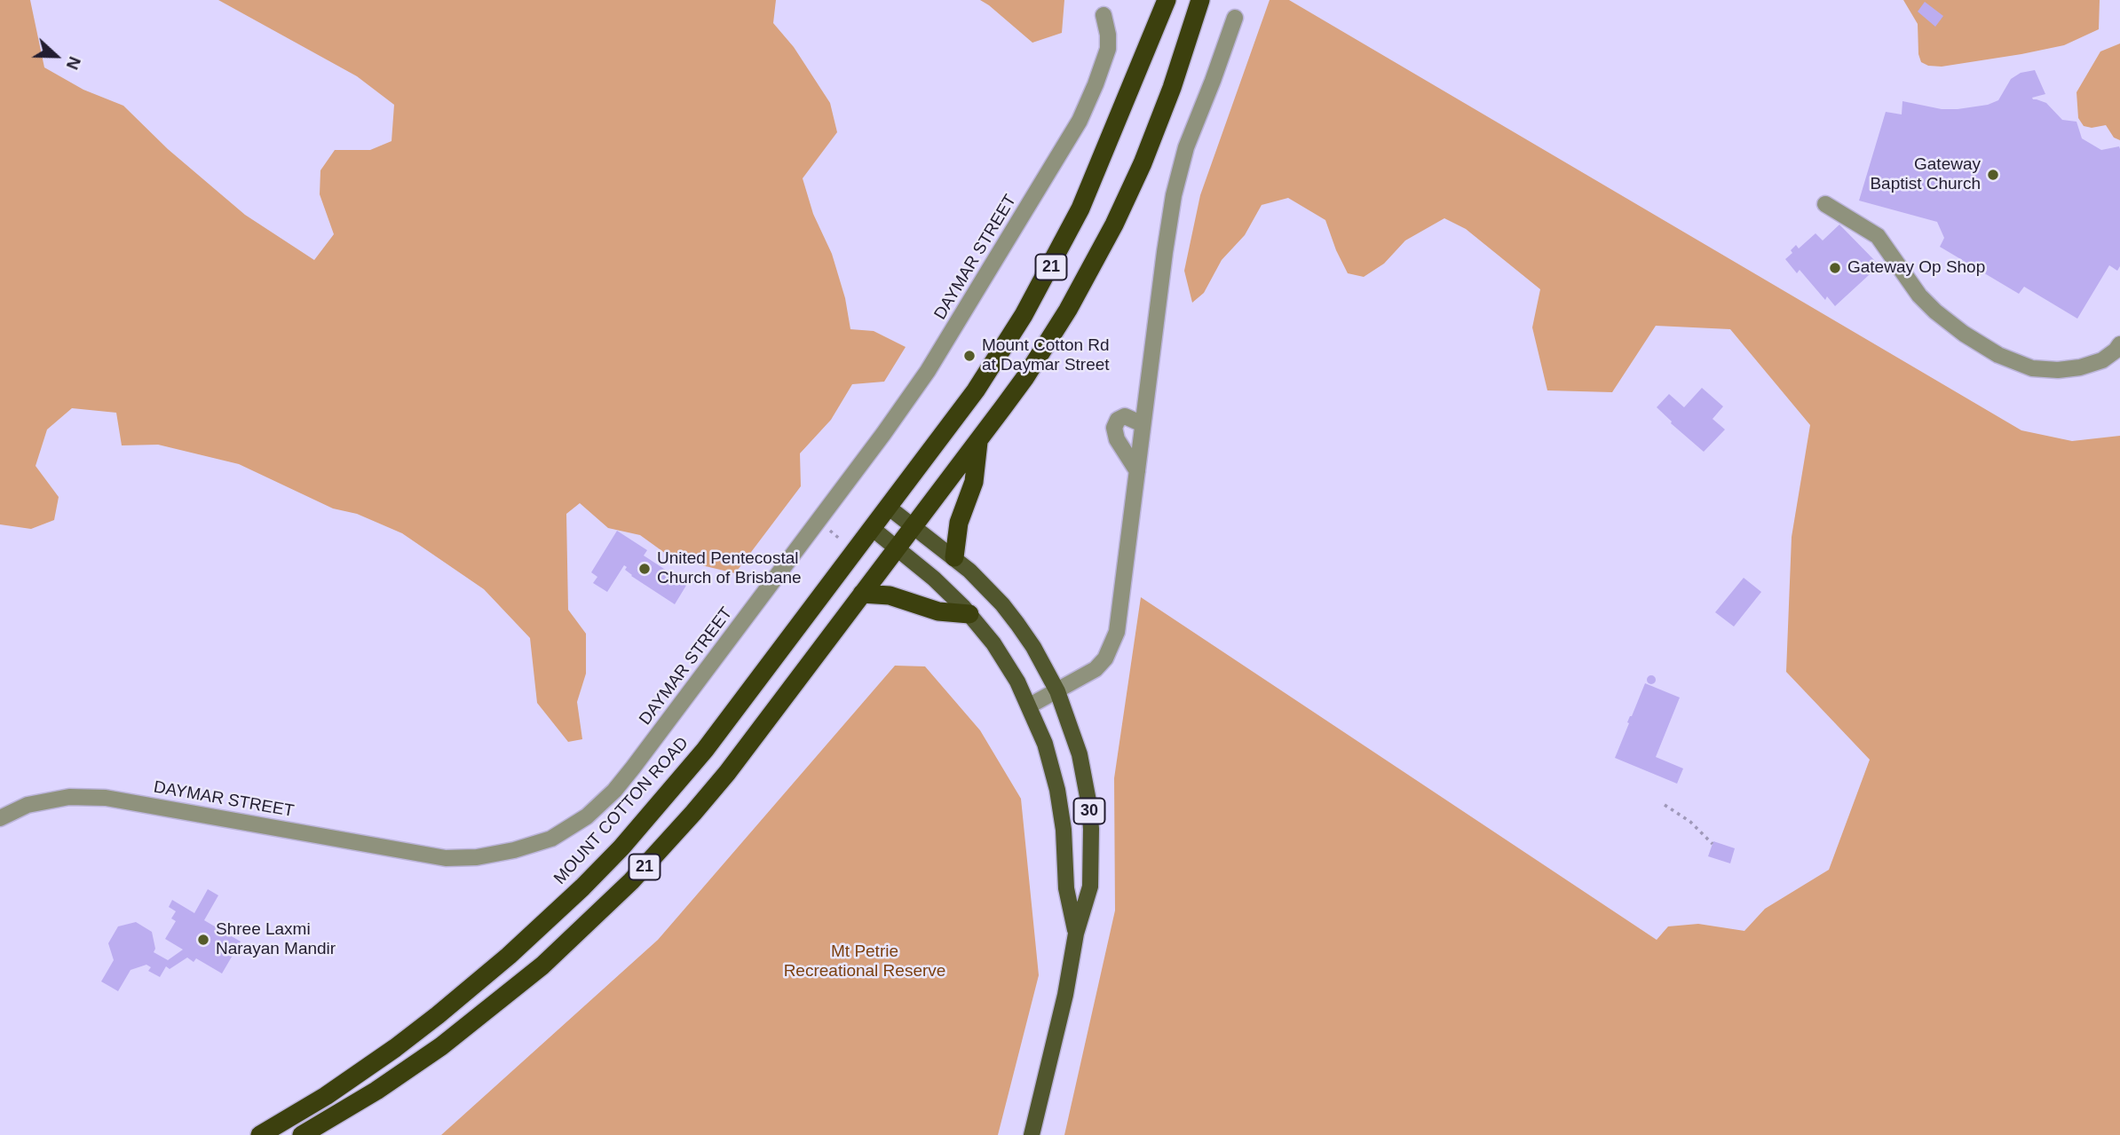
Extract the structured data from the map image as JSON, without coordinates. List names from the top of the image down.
{
  "streets": {
    "highway": ["21", "MOUNT COTTON ROAD"],
    "main road": ["30"],
    "street": ["DAYMAR STREET"]
  },
  "crossings": [
    ["21", "MOUNT COTTON ROAD"],
    ["21", "30"],
    ["MOUNT COTTON ROAD", "30"]
  ],
  "parks": ["Mt Petrie Recreational Reserve"],
  "places": [
    "Gateway Baptist Church",
    "Gateway Op Shop",
    "Mount Cotton Rd at Daymar Street",
    "United Pentecostal Church of Brisbane",
    "Shree Laxmi Narayan Mandir"
  ],
  "north": "right"
}
